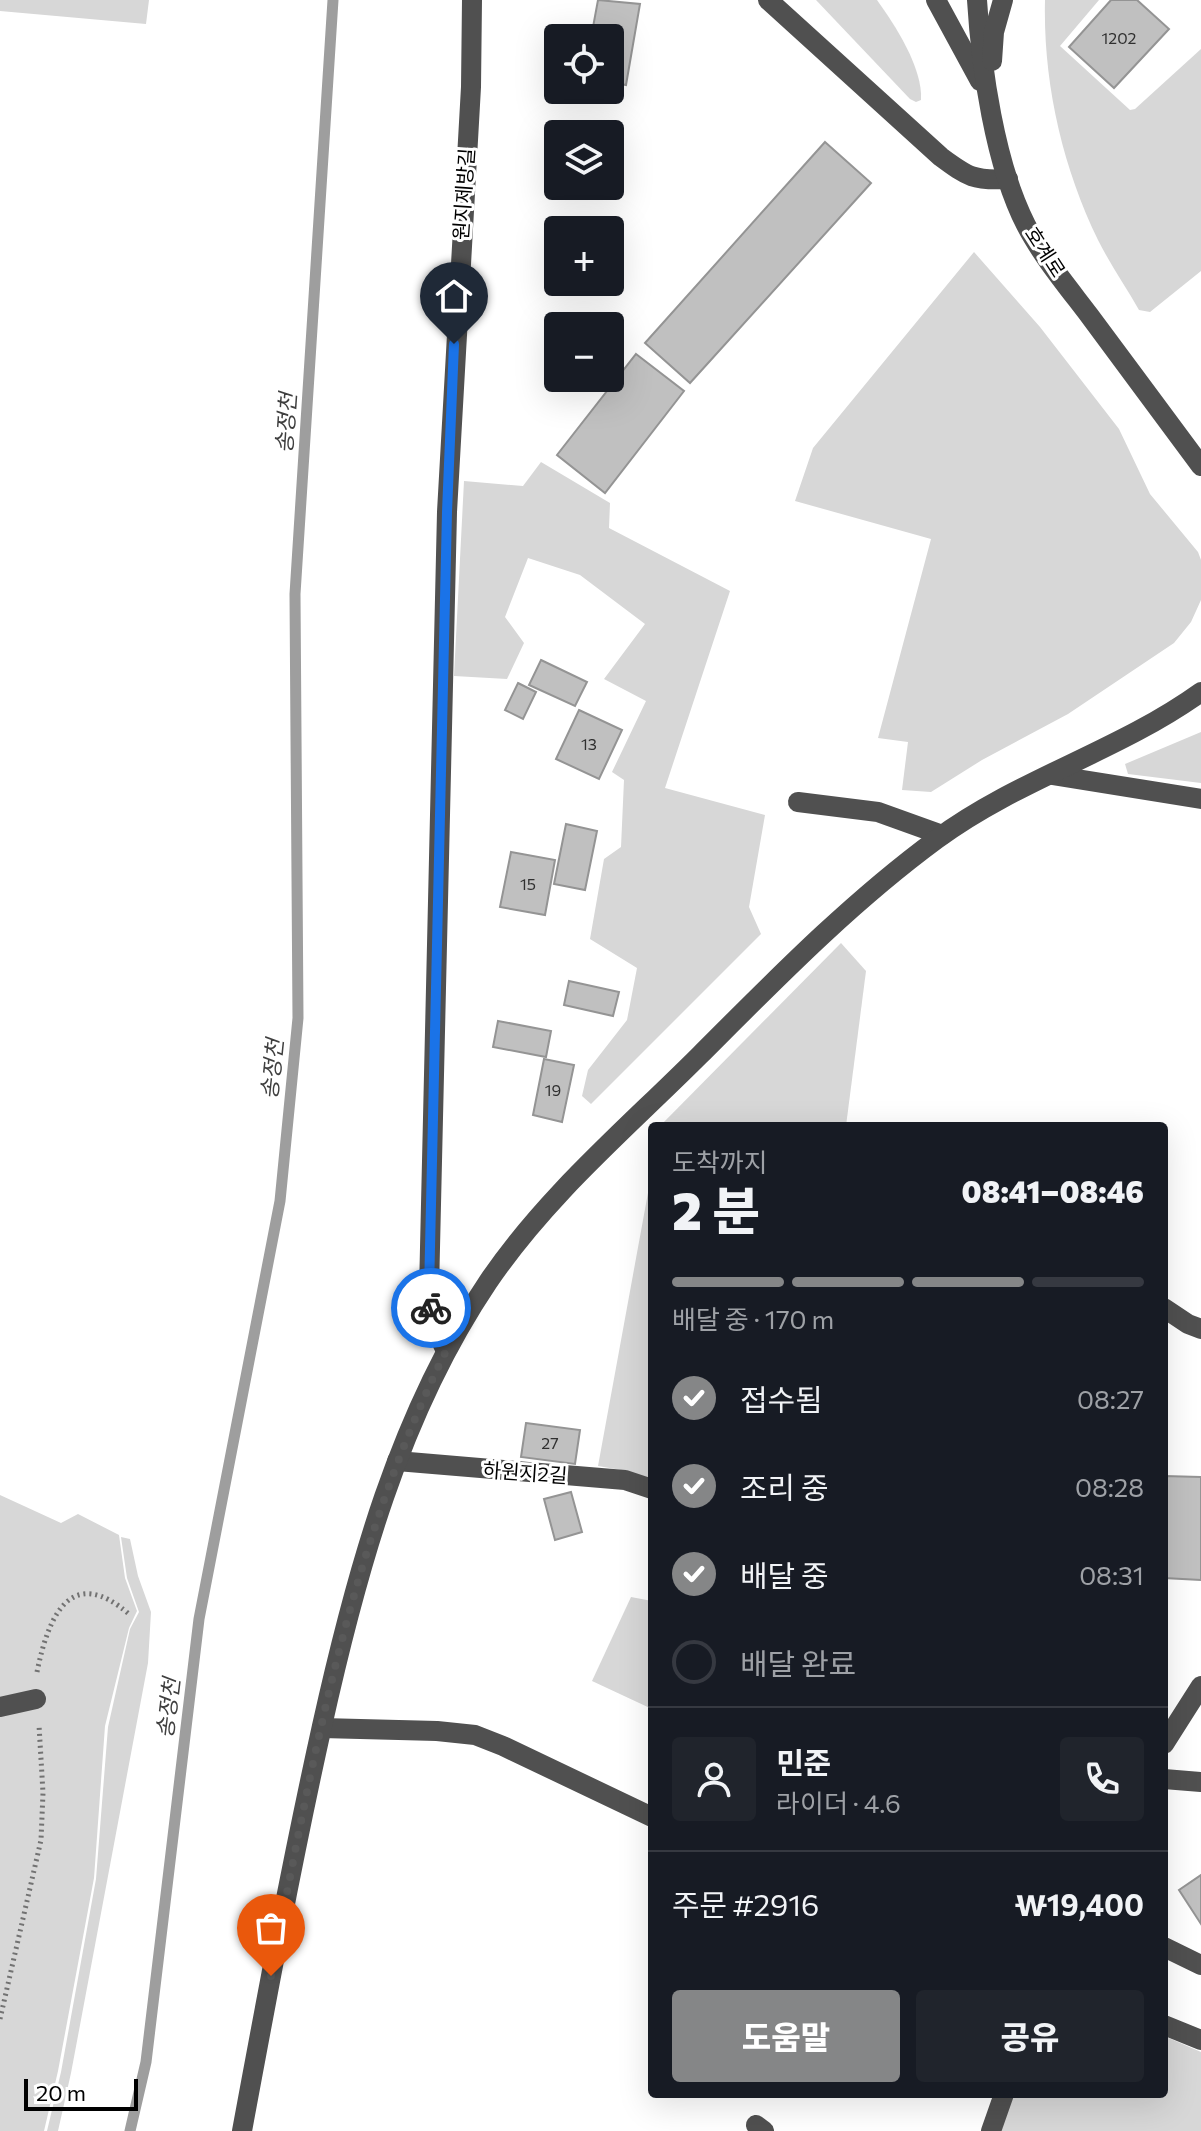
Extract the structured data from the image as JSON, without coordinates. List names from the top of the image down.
{
  "streets": {
    "street": ["원지제방길", "호계로", "하원지2길"]
  },
  "water": ["송정천"],
  "house_numbers": [
    "1202",
    "13",
    "15",
    "19",
    "27"
  ],
  "scale_bar": "20 m",
  "page": {
    "map_buttons": ["+", "−"],
    "heading": ["2 분", "도착까지", "08:41–08:46"],
    "panel": [
      "민준",
      "라이더 · 4.6",
      "주문 #2916",
      "₩19,400"
    ],
    "bar": "배달 중 · 170 m",
    "list": [
      ["접수됨", "08:27"],
      ["조리 중", "08:28"],
      ["배달 중", "08:31"],
      "배달 완료"
    ],
    "buttons": ["도움말", "공유"],
    "scale": "20 m"
  }
}
